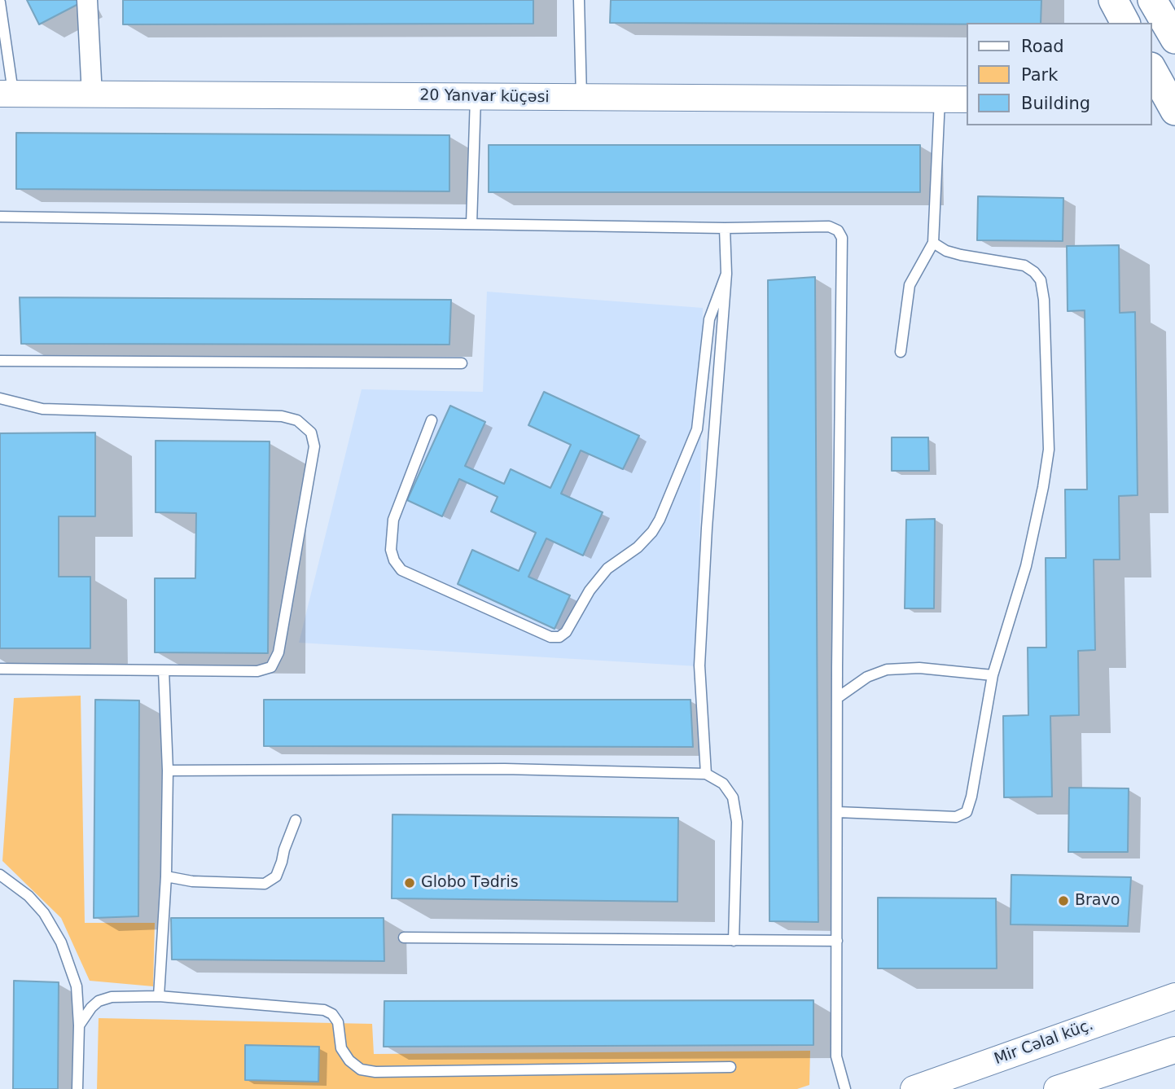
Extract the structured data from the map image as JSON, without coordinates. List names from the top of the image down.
{
  "streets": {
    "street": ["20 Yanvar küçəsi", "Mir Cəlal küç."]
  },
  "places": ["Globo Tədris", "Bravo"],
  "legend": ["Road", "Park", "Building"]
}
